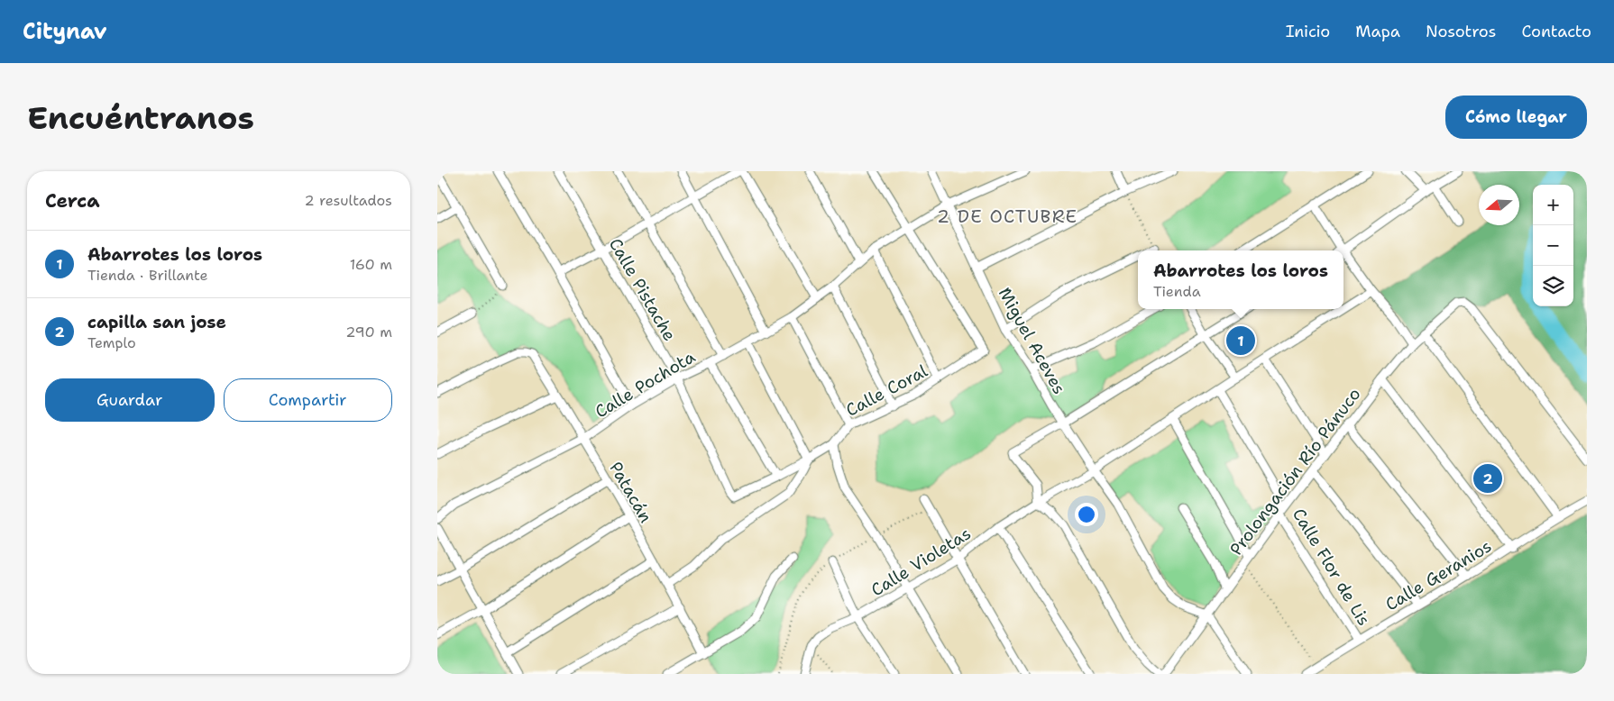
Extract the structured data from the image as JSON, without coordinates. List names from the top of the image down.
{
  "streets": {
    "street": [
      "Calle Pistache",
      "Miguel Aceves",
      "Calle Pochota",
      "Calle Coral",
      "Prolongación Río Pánuco",
      "Patacán",
      "Calle Violetas",
      "Calle Flor de Lis",
      "Calle Geranios"
    ]
  },
  "crossings": [
    ["Calle Pistache", "Calle Pochota"],
    ["Calle Pistache", "Calle Coral"],
    ["Miguel Aceves", "Calle Pochota"],
    ["Miguel Aceves", "Prolongación Río Pánuco"],
    ["Miguel Aceves", "Calle Violetas"],
    ["Calle Pochota", "Calle Coral"],
    ["Calle Pochota", "Patacán"],
    ["Prolongación Río Pánuco", "Calle Flor de Lis"],
    ["Calle Violetas", "Calle Flor de Lis"],
    ["Calle Flor de Lis", "Calle Geranios"]
  ],
  "districts": ["2 DE OCTUBRE"],
  "north": "left",
  "page": {
    "header": "Citynav",
    "nav": [
      "Inicio",
      "Mapa",
      "Nosotros",
      "Contacto"
    ],
    "buttons": [
      "Cómo llegar",
      ["Guardar", "Compartir"]
    ],
    "title": "Encuéntranos",
    "heading": ["Cerca", "2 resultados"],
    "map_buttons": ["+", "−"],
    "list": [
      {
        "mark": "1",
        "name": "Abarrotes los loros",
        "note": "Tienda · Brillante",
        "value": "160 m"
      },
      {
        "mark": "2",
        "name": "capilla san jose",
        "note": "Templo",
        "value": "290 m"
      }
    ],
    "popup": ["Abarrotes los loros", "Tienda"],
    "pins": ["1", "2"]
  }
}
